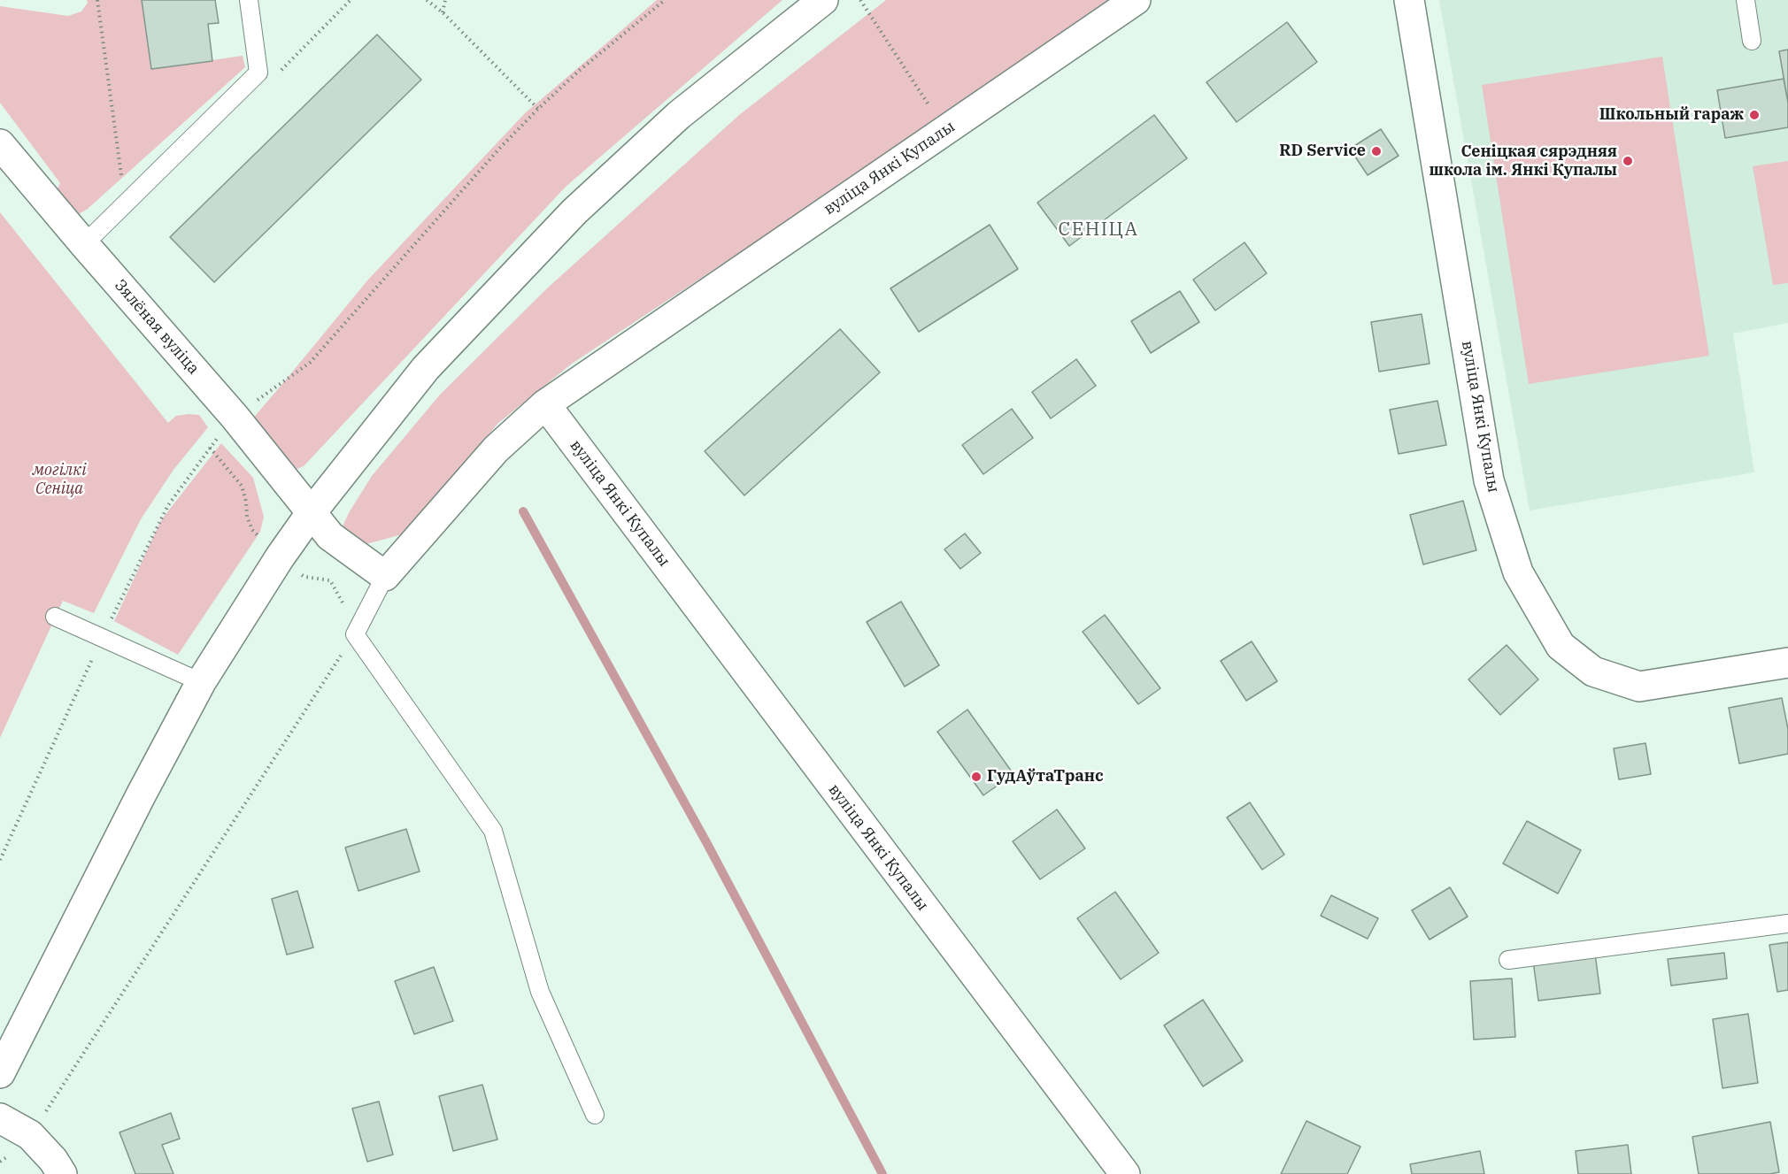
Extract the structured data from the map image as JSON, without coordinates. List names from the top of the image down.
{
  "streets": {
    "street": ["вуліца Янкі Купалы", "Зялёная вуліца"]
  },
  "districts": ["СЕНІЦА"],
  "parks": ["могілкі Сеніца"],
  "places": [
    "Школьный гараж",
    "RD Service",
    "Сеніцкая сярэдняя школа ім. Янкі Купалы",
    "ГудАўтаТранс"
  ]
}
